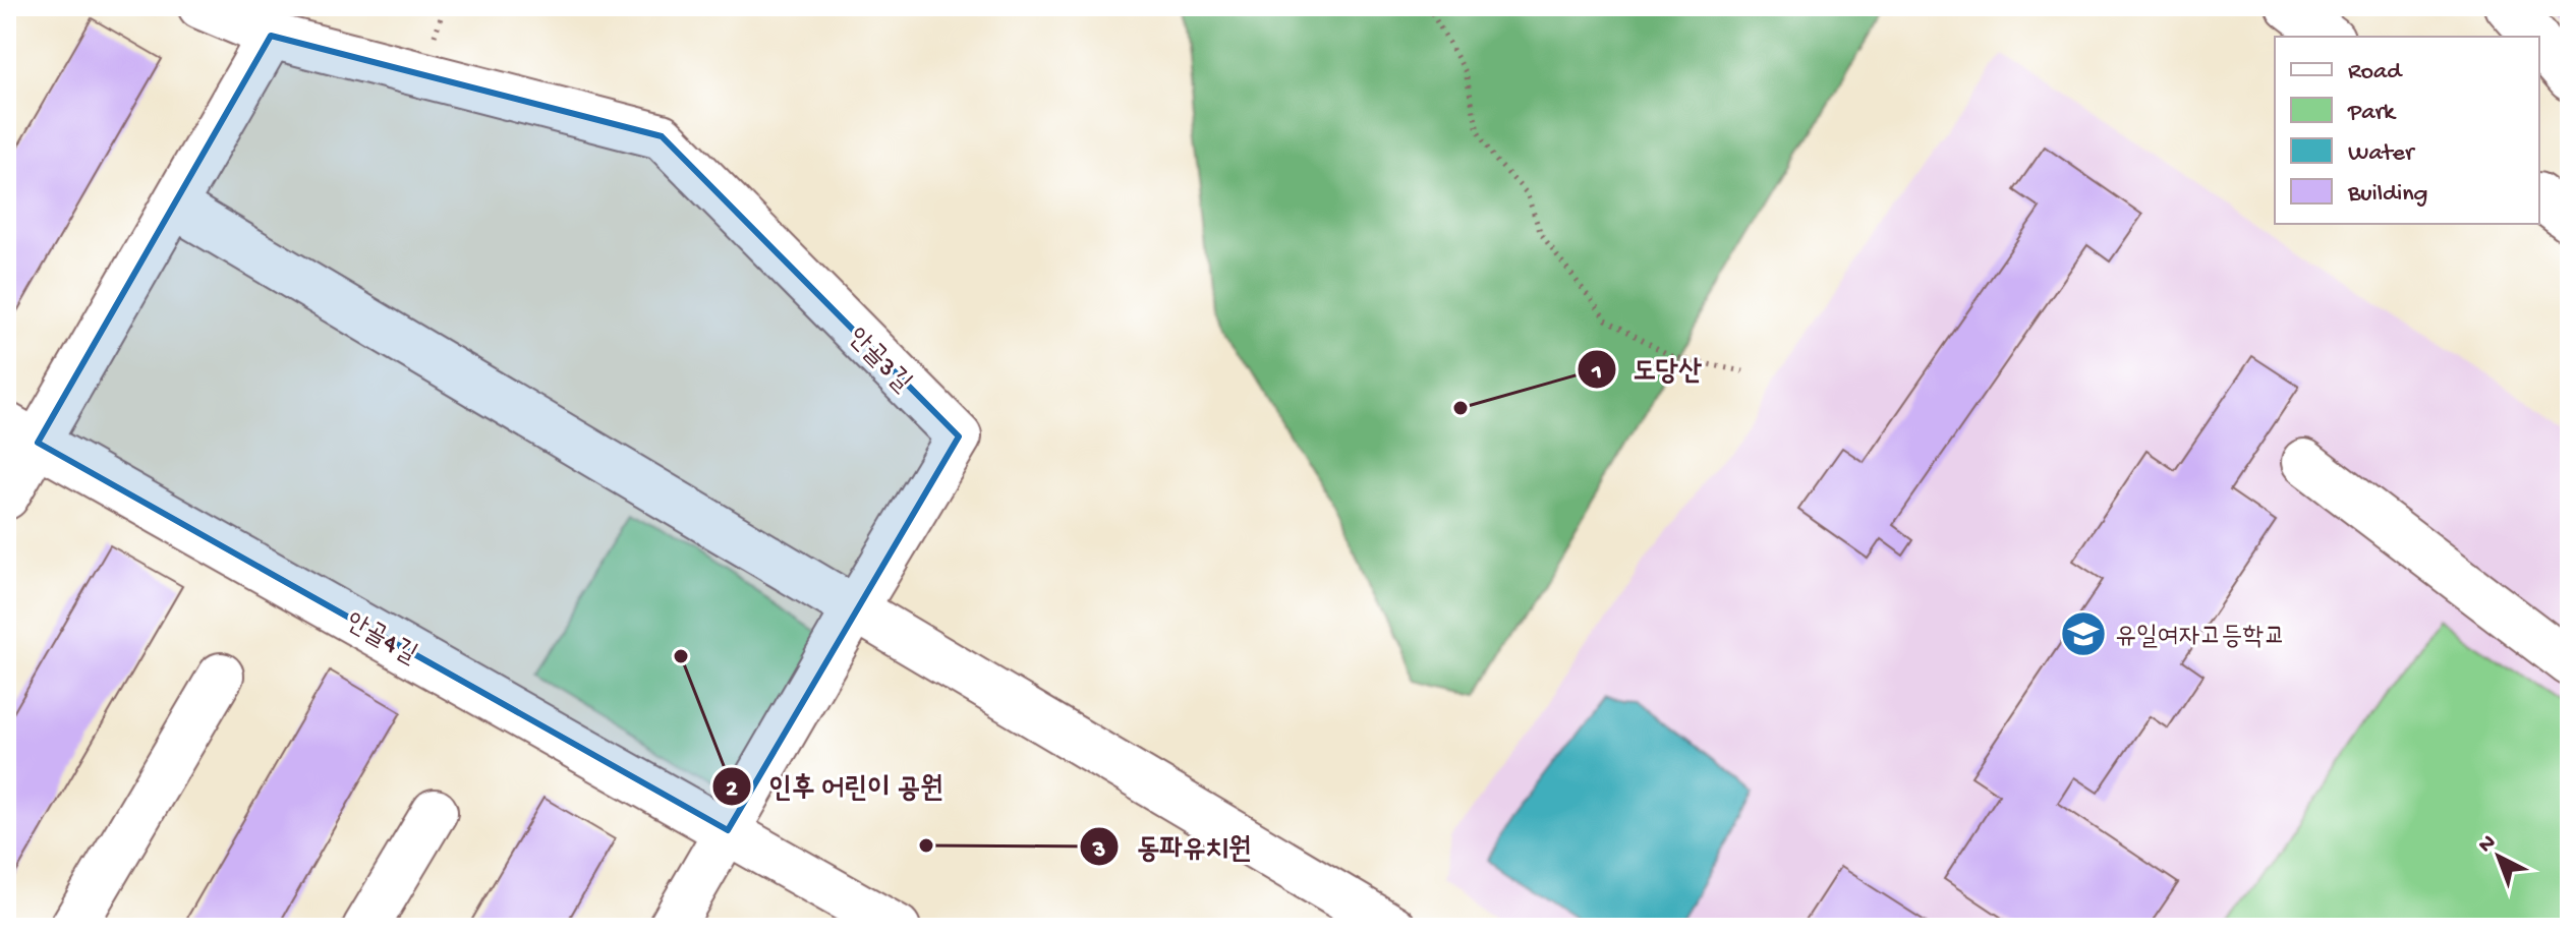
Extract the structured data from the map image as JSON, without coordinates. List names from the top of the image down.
{
  "streets": {
    "street": ["안골3길", "안골4길"]
  },
  "crossings": [
    ["안골3길", "안골4길"]
  ],
  "places": {
    "other": ["도당산", "인후 어린이 공원", "동파유치원"],
    "school or university": ["유일여자고등학교"]
  },
  "legend": [
    "Road",
    "Park",
    "Water",
    "Building"
  ],
  "north": "top left"
}
